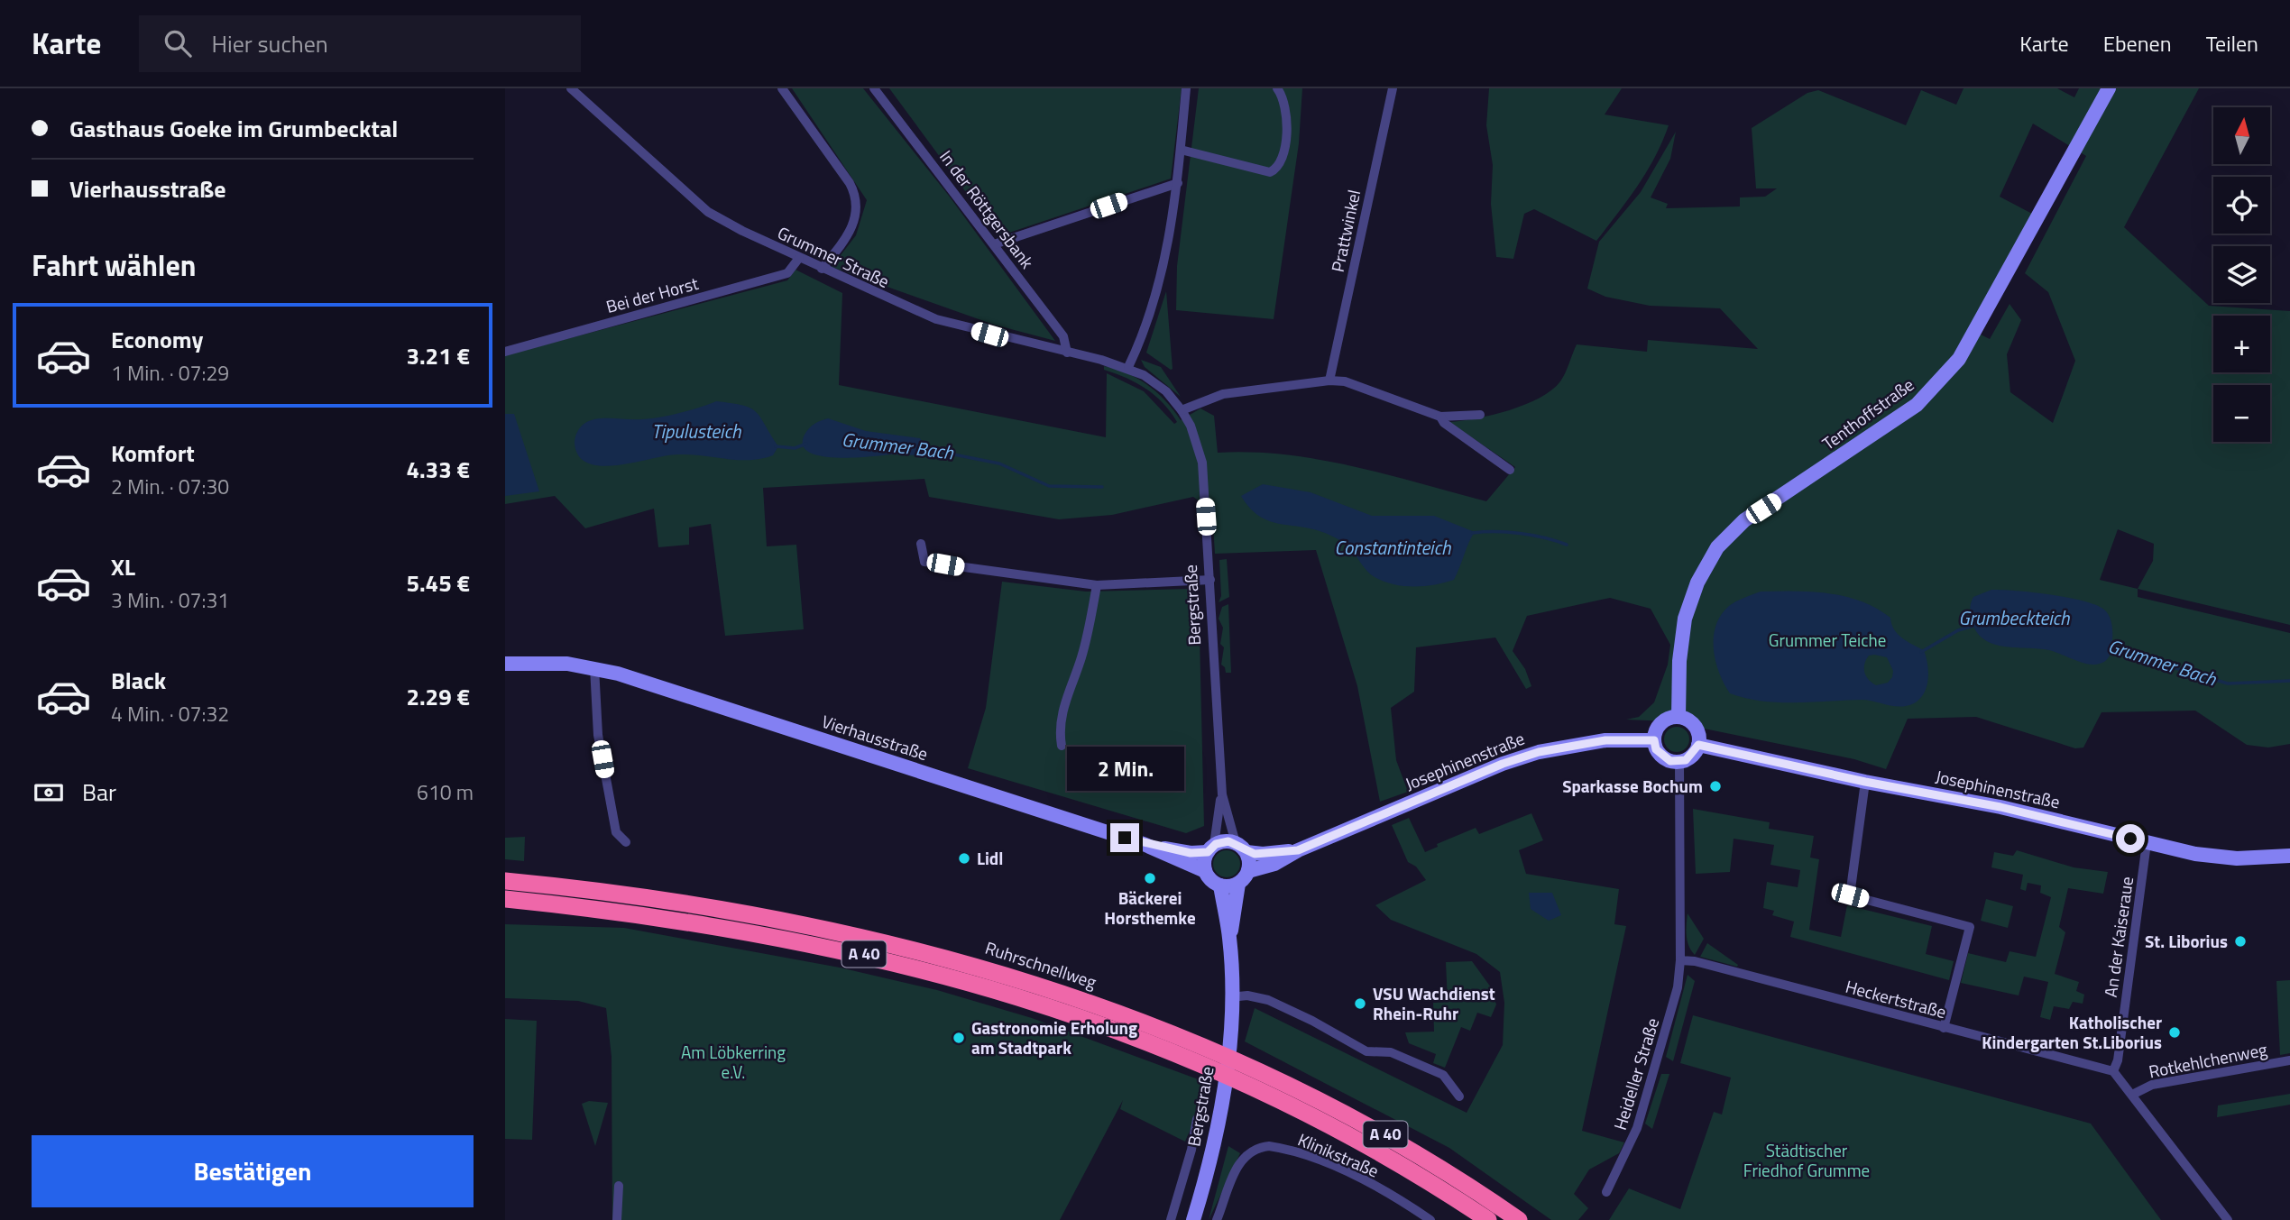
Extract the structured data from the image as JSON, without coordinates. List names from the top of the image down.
{
  "streets": {
    "highway": ["A 40", "Ruhrschnellweg"],
    "street": [
      "In der Röttgersbank",
      "Prattwinkel",
      "Grummer Straße",
      "Bei der Horst",
      "Tenthoffstraße",
      "Bergstraße",
      "Vierhausstraße",
      "Josephinenstraße",
      "An der Kaiseraue",
      "Heckertstraße",
      "Rotkehlchenweg",
      "Heideller Straße",
      "Klinikstraße"
    ]
  },
  "crossings": [
    ["In der Röttgersbank", "Grummer Straße"],
    ["Grummer Straße", "Bei der Horst"],
    ["Grummer Straße", "Bergstraße"],
    ["Tenthoffstraße", "Josephinenstraße"],
    ["Bergstraße", "Vierhausstraße"],
    ["Bergstraße", "Josephinenstraße"],
    ["Vierhausstraße", "Josephinenstraße"],
    ["Josephinenstraße", "An der Kaiseraue"],
    ["An der Kaiseraue", "Heckertstraße"],
    ["Heckertstraße", "Heideller Straße"]
  ],
  "water": [
    "Tipulusteich",
    "Grummer Bach",
    "Constantinteich",
    "Grumbeckteich"
  ],
  "parks": ["Grummer Teiche", "Am Löbkerring e.V.", "Städtischer Friedhof Grumme"],
  "places": [
    "Sparkasse Bochum",
    "Lidl",
    "Bäckerei Horsthemke",
    "St. Liborius",
    "VSU Wachdienst Rhein-Ruhr",
    "Katholischer Kindergarten St.Liborius",
    "Gastronomie Erholung am Stadtpark"
  ],
  "north": "top",
  "page": {
    "header": "Karte",
    "search": "Hier suchen",
    "nav": ["Karte", "Ebenen", "Teilen"],
    "banner": ["Gasthaus Goeke im Grumbecktal", "Vierhausstraße"],
    "map_buttons": ["+", "−"],
    "heading": "Fahrt wählen",
    "list": [
      {
        "name": "Economy",
        "note": "1 Min. · 07:29",
        "value": "3.21 €"
      },
      {
        "name": "Komfort",
        "note": "2 Min. · 07:30",
        "value": "4.33 €"
      },
      {
        "name": "XL",
        "note": "3 Min. · 07:31",
        "value": "5.45 €"
      },
      {
        "name": "Black",
        "note": "4 Min. · 07:32",
        "value": "2.29 €"
      }
    ],
    "bubble": "2 Min.",
    "pay": ["Bar", "610 m"],
    "buttons": "Bestätigen"
  }
}
